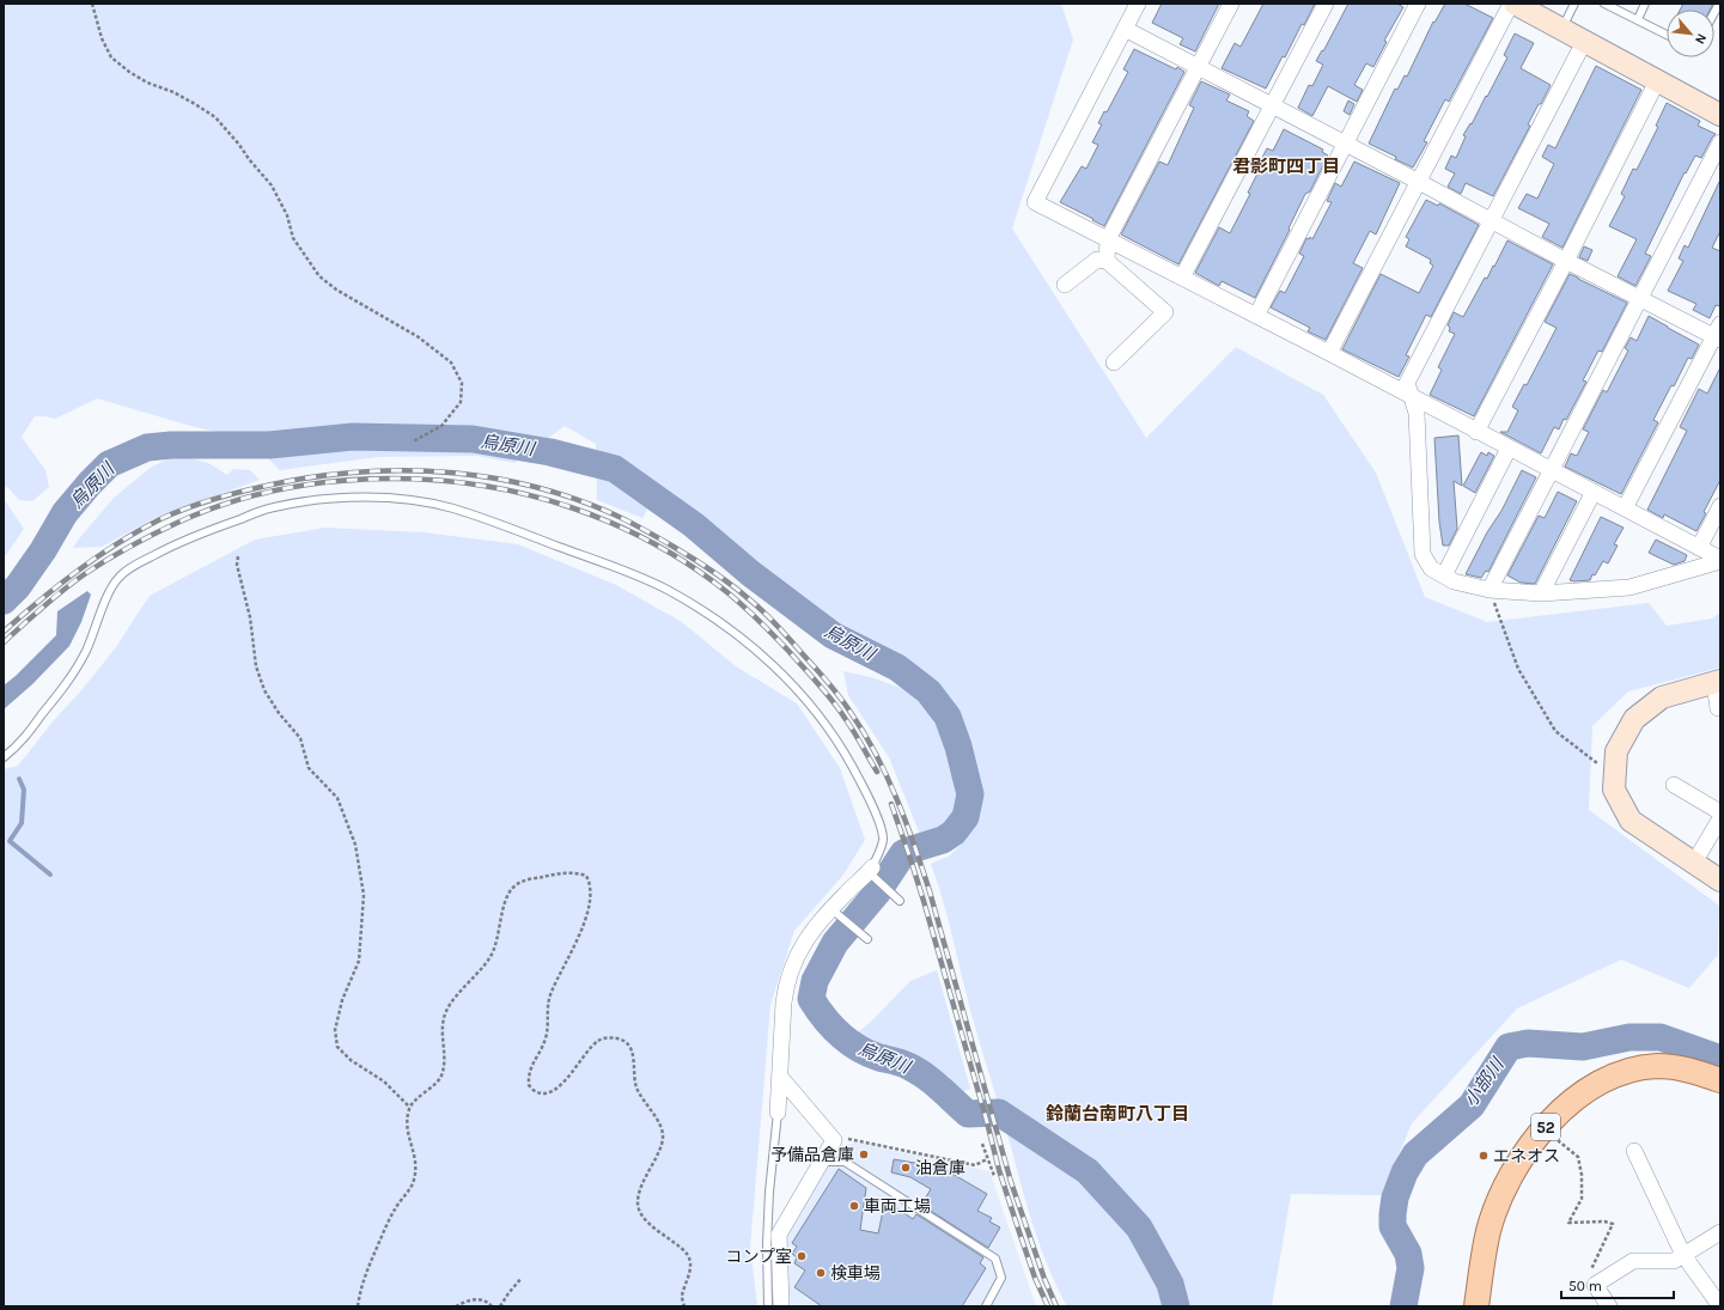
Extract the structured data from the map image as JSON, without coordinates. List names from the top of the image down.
{
  "streets": {
    "main road": ["52"]
  },
  "districts": ["君影町四丁目", "鈴蘭台南町八丁目"],
  "water": ["烏原川", "小部川"],
  "places": [
    "予備品倉庫",
    "エネオス",
    "油倉庫",
    "車両工場",
    "コンプ室",
    "検車場"
  ],
  "scale_bar": "50 m",
  "north": "bottom right"
}
